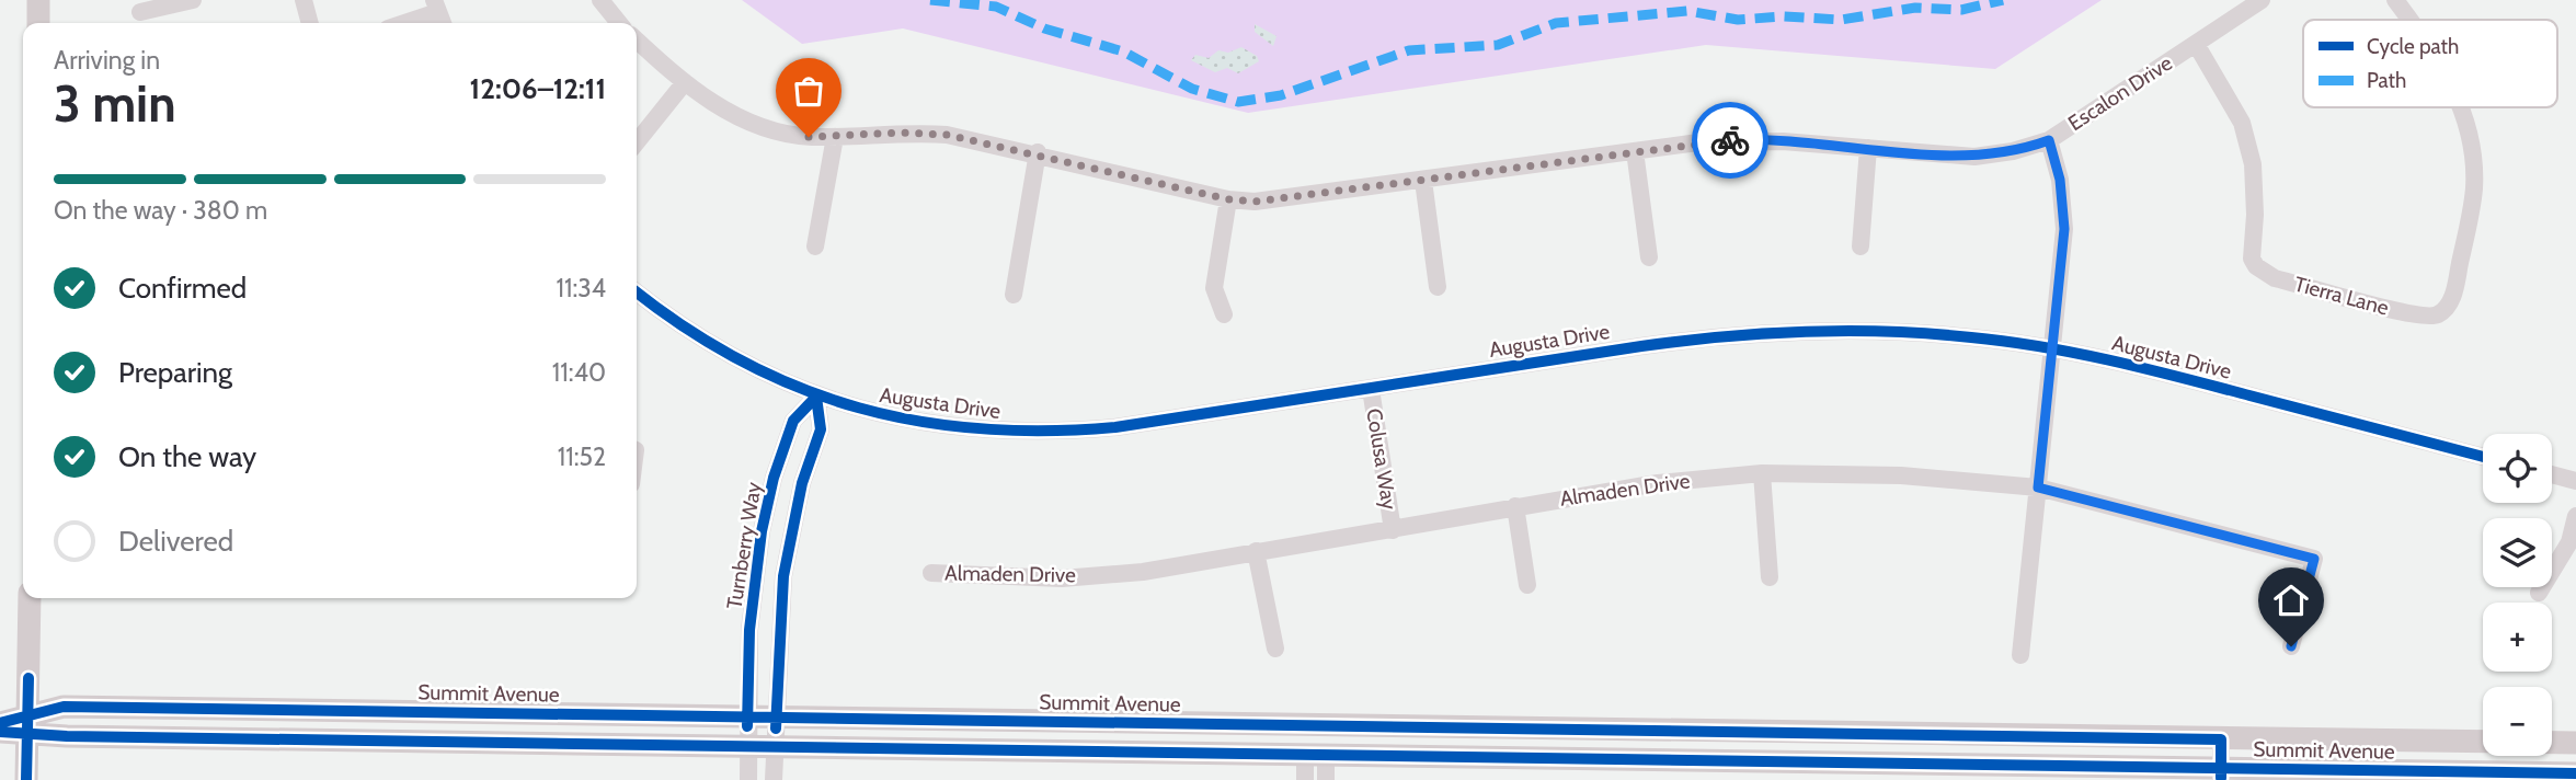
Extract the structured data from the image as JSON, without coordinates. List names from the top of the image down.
{
  "streets": {
    "main road": ["Summit Avenue"],
    "street": [
      "Escalon Drive",
      "Tierra Lane",
      "Augusta Drive",
      "Colusa Way",
      "Almaden Drive",
      "Turnberry Way"
    ]
  },
  "crossings": [
    ["Escalon Drive", "Tierra Lane"],
    ["Augusta Drive", "Colusa Way"],
    ["Augusta Drive", "Turnberry Way"],
    ["Colusa Way", "Almaden Drive"],
    ["Turnberry Way", "Summit Avenue"]
  ],
  "legend": ["Cycle path", "Path"],
  "page": {
    "heading": ["3 min", "Arriving in", "12:06–12:11"],
    "bar": "On the way · 380 m",
    "list": [
      ["Confirmed", "11:34"],
      ["Preparing", "11:40"],
      ["On the way", "11:52"],
      "Delivered"
    ],
    "map_buttons": ["+", "−"]
  }
}
